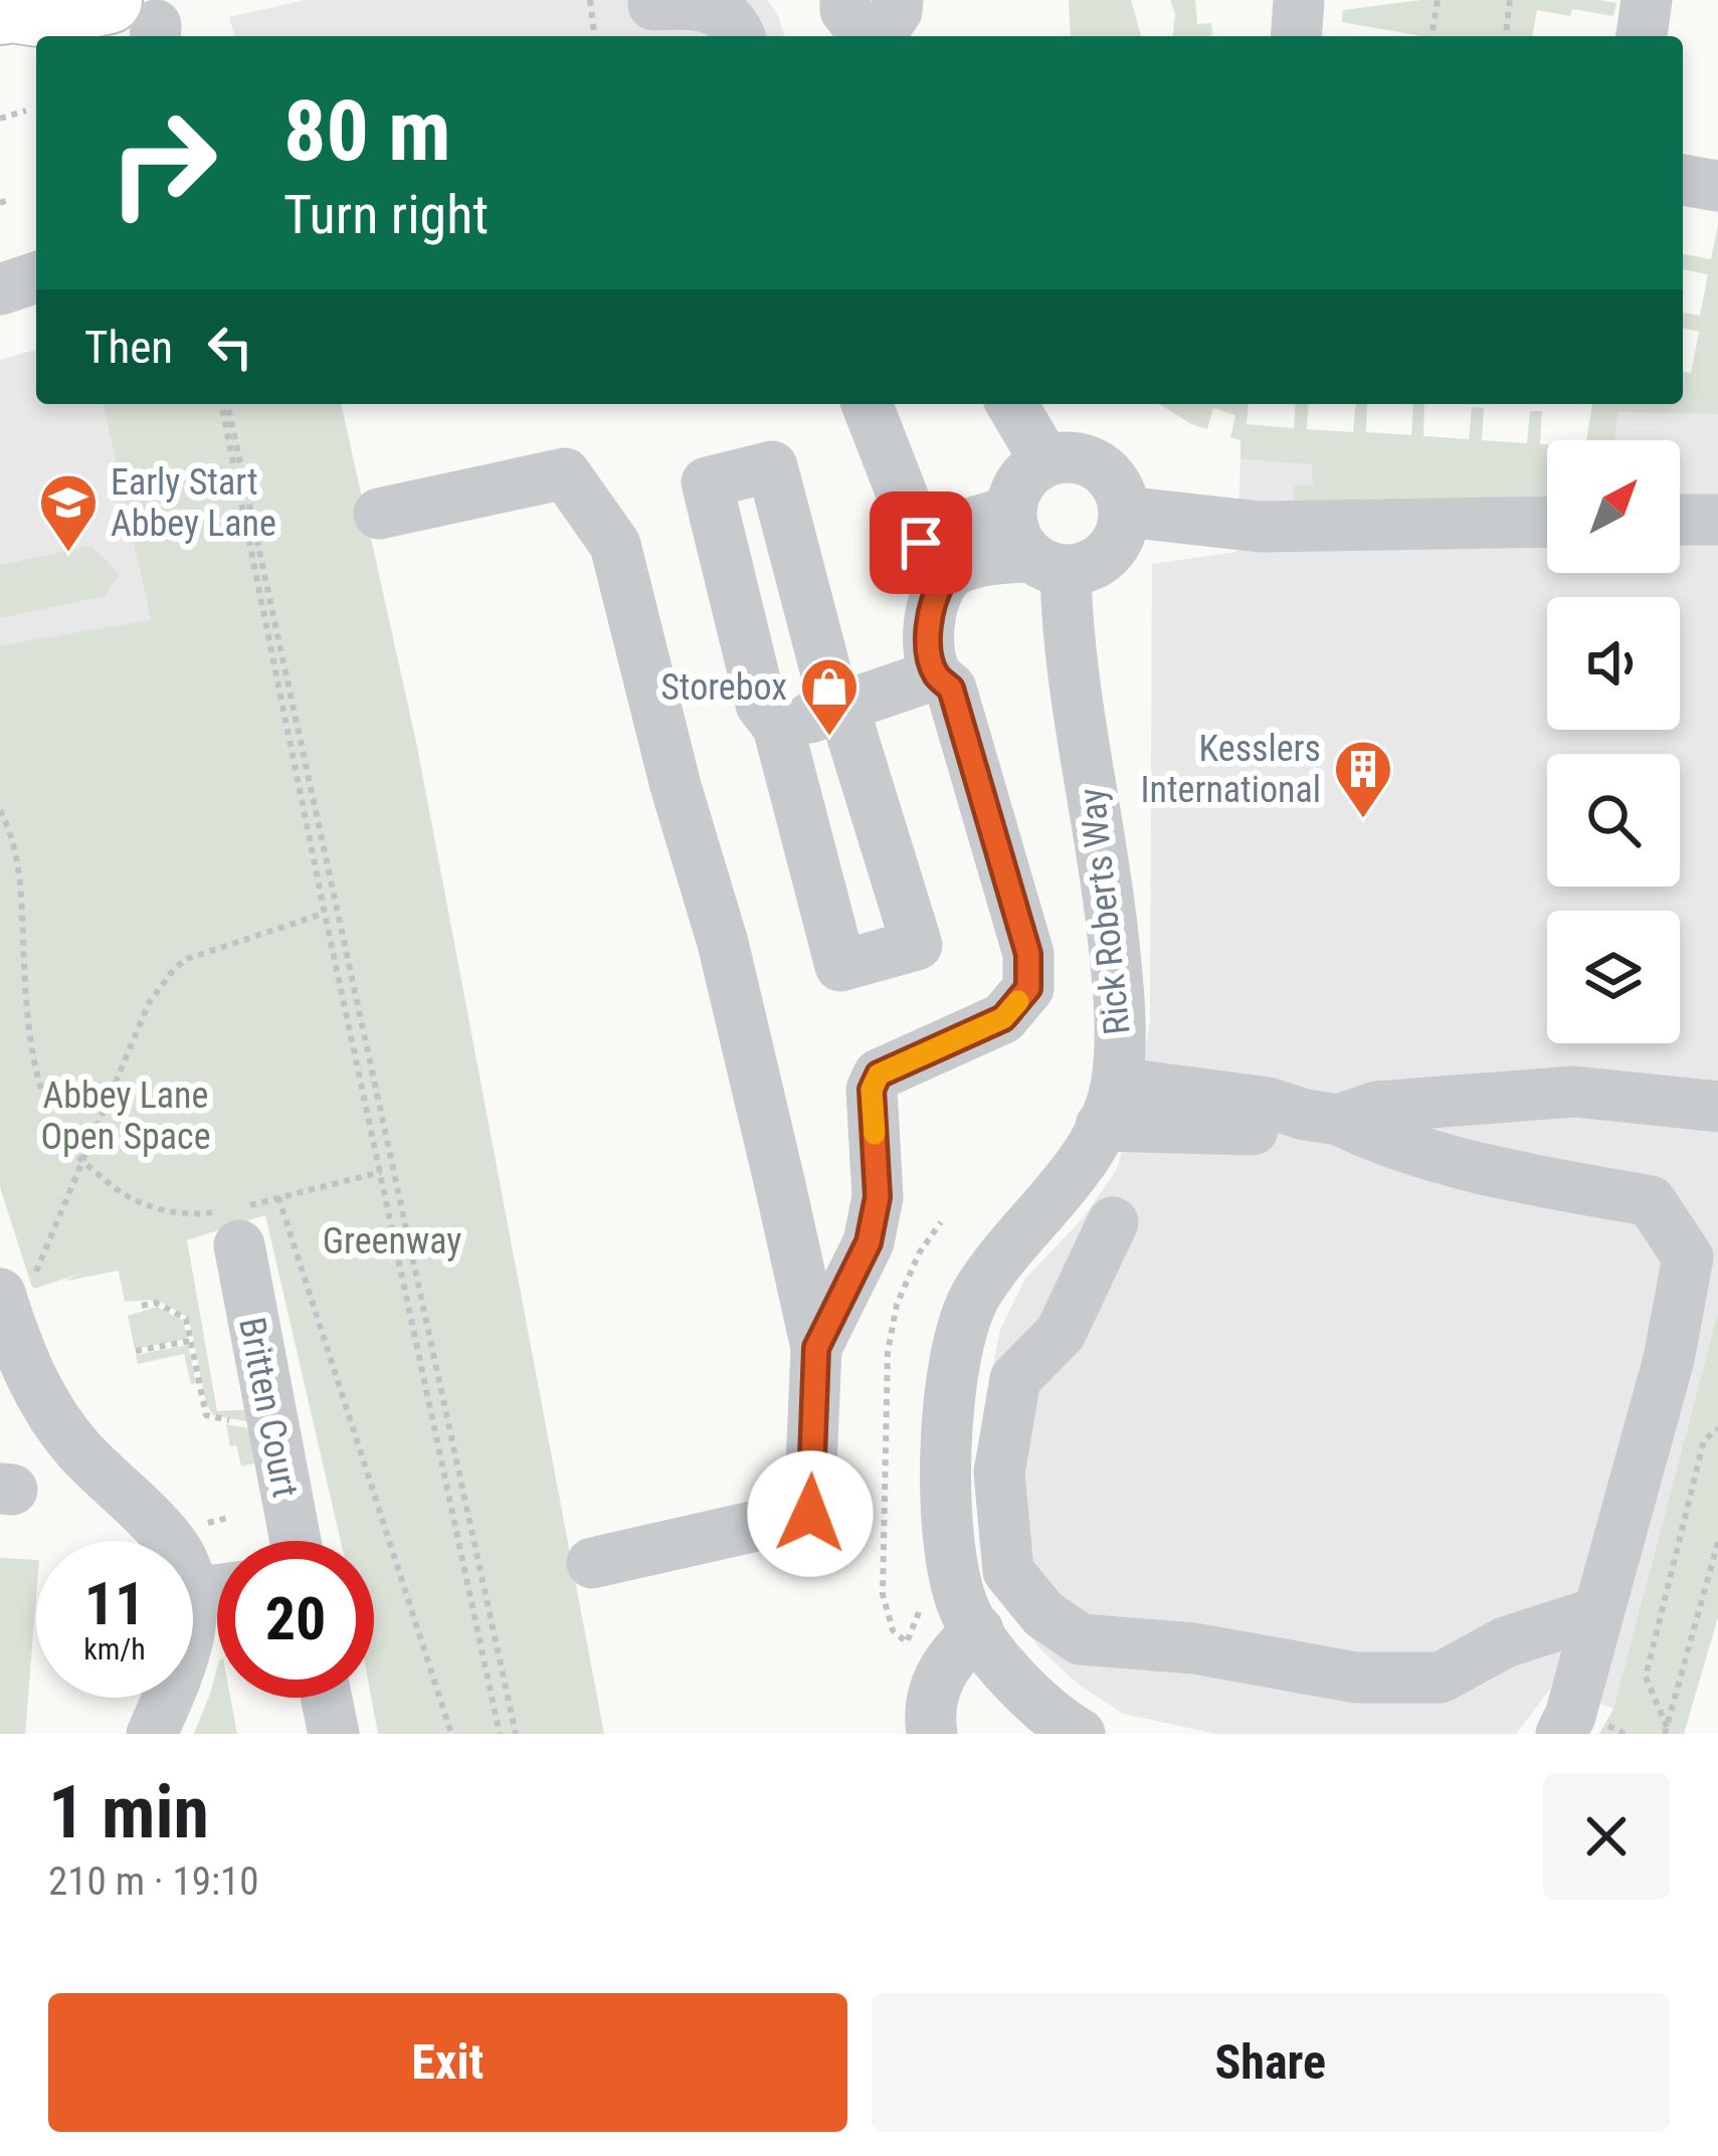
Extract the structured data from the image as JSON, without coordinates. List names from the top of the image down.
{
  "streets": {
    "street": ["Rick Roberts Way", "Britten Court"]
  },
  "parks": ["Abbey Lane Open Space", "Greenway"],
  "places": {
    "school or university": ["Early Start Abbey Lane"],
    "shop": ["Storebox"],
    "building": ["Kesslers International"]
  },
  "north": "top right",
  "page": {
    "turn": ["80 m", "Turn right"],
    "then": "Then",
    "speed": "11 km/h",
    "limit": "20",
    "heading": ["1 min", "210 m · 19:10"],
    "buttons": ["Exit", "Share"]
  }
}
